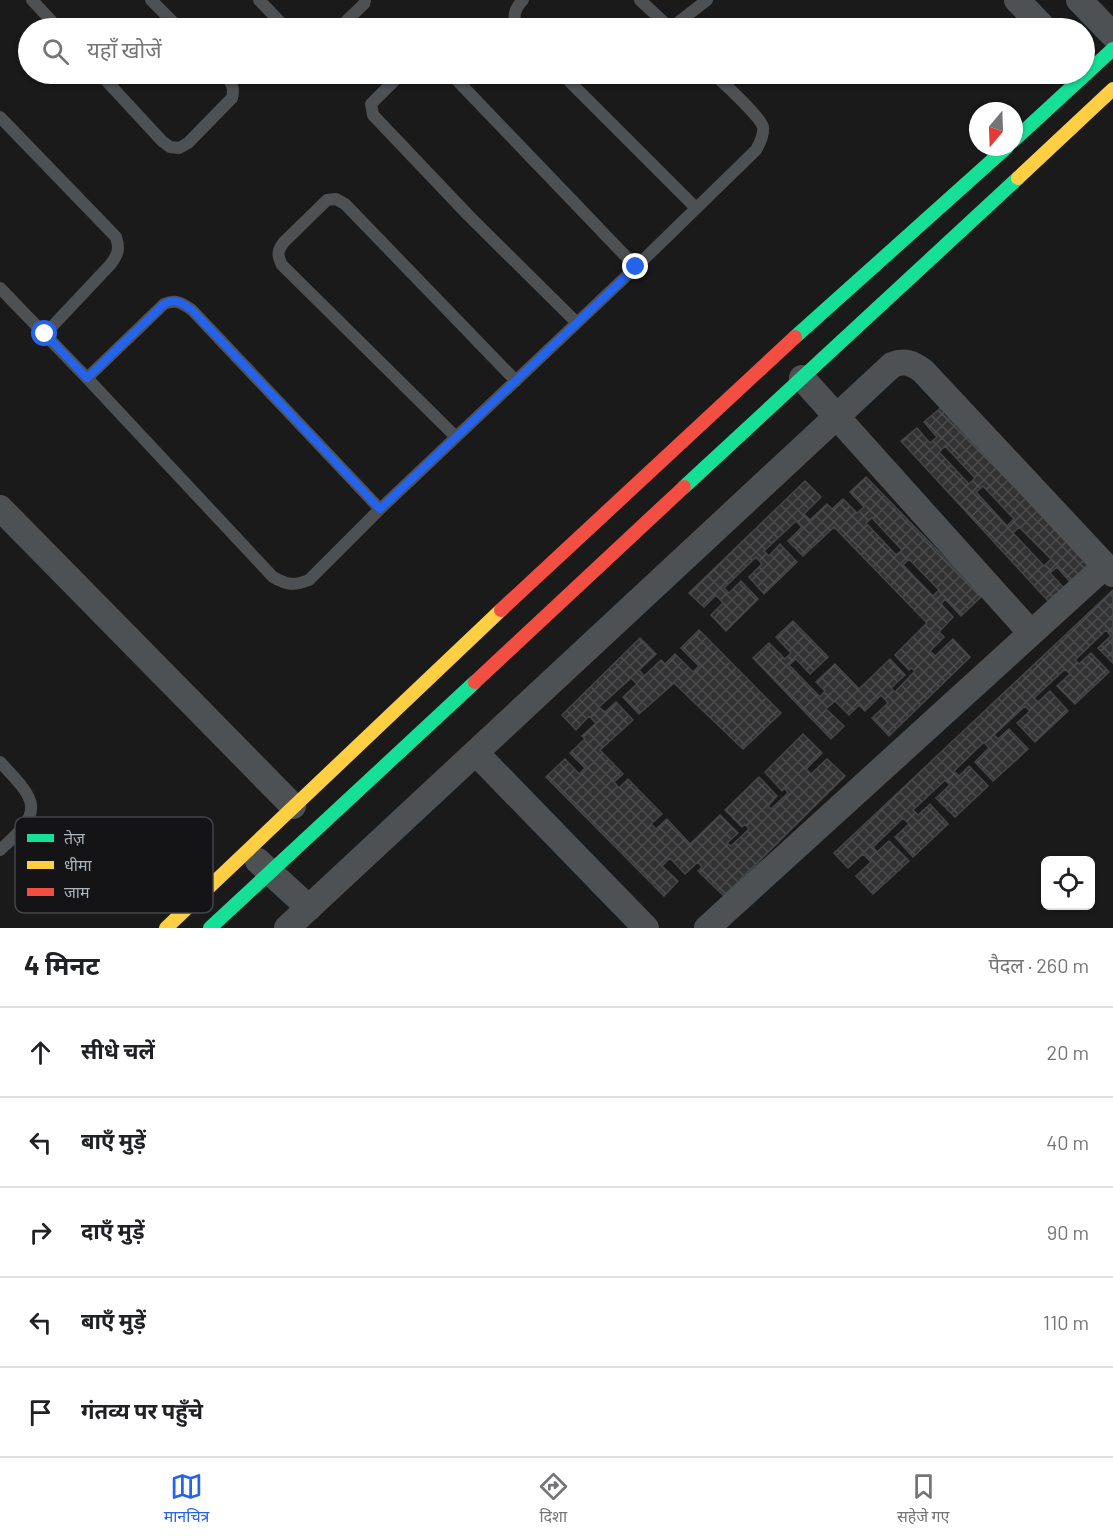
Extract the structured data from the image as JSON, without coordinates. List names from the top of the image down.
{
  "legend": ["तेज़", "धीमा", "जाम"],
  "north": "bottom",
  "page": {
    "search": "यहाँ खोजें",
    "heading": ["4 मिनट", "पैदल · 260 m"],
    "list": [
      ["सीधे चलें", "20 m"],
      ["बाएँ मुड़ें", "40 m"],
      ["दाएँ मुड़ें", "90 m"],
      ["बाएँ मुड़ें", "110 m"],
      "गंतव्य पर पहुँचे"
    ],
    "nav": ["मानचित्र", "दिशा", "सहेजे गए"]
  }
}
